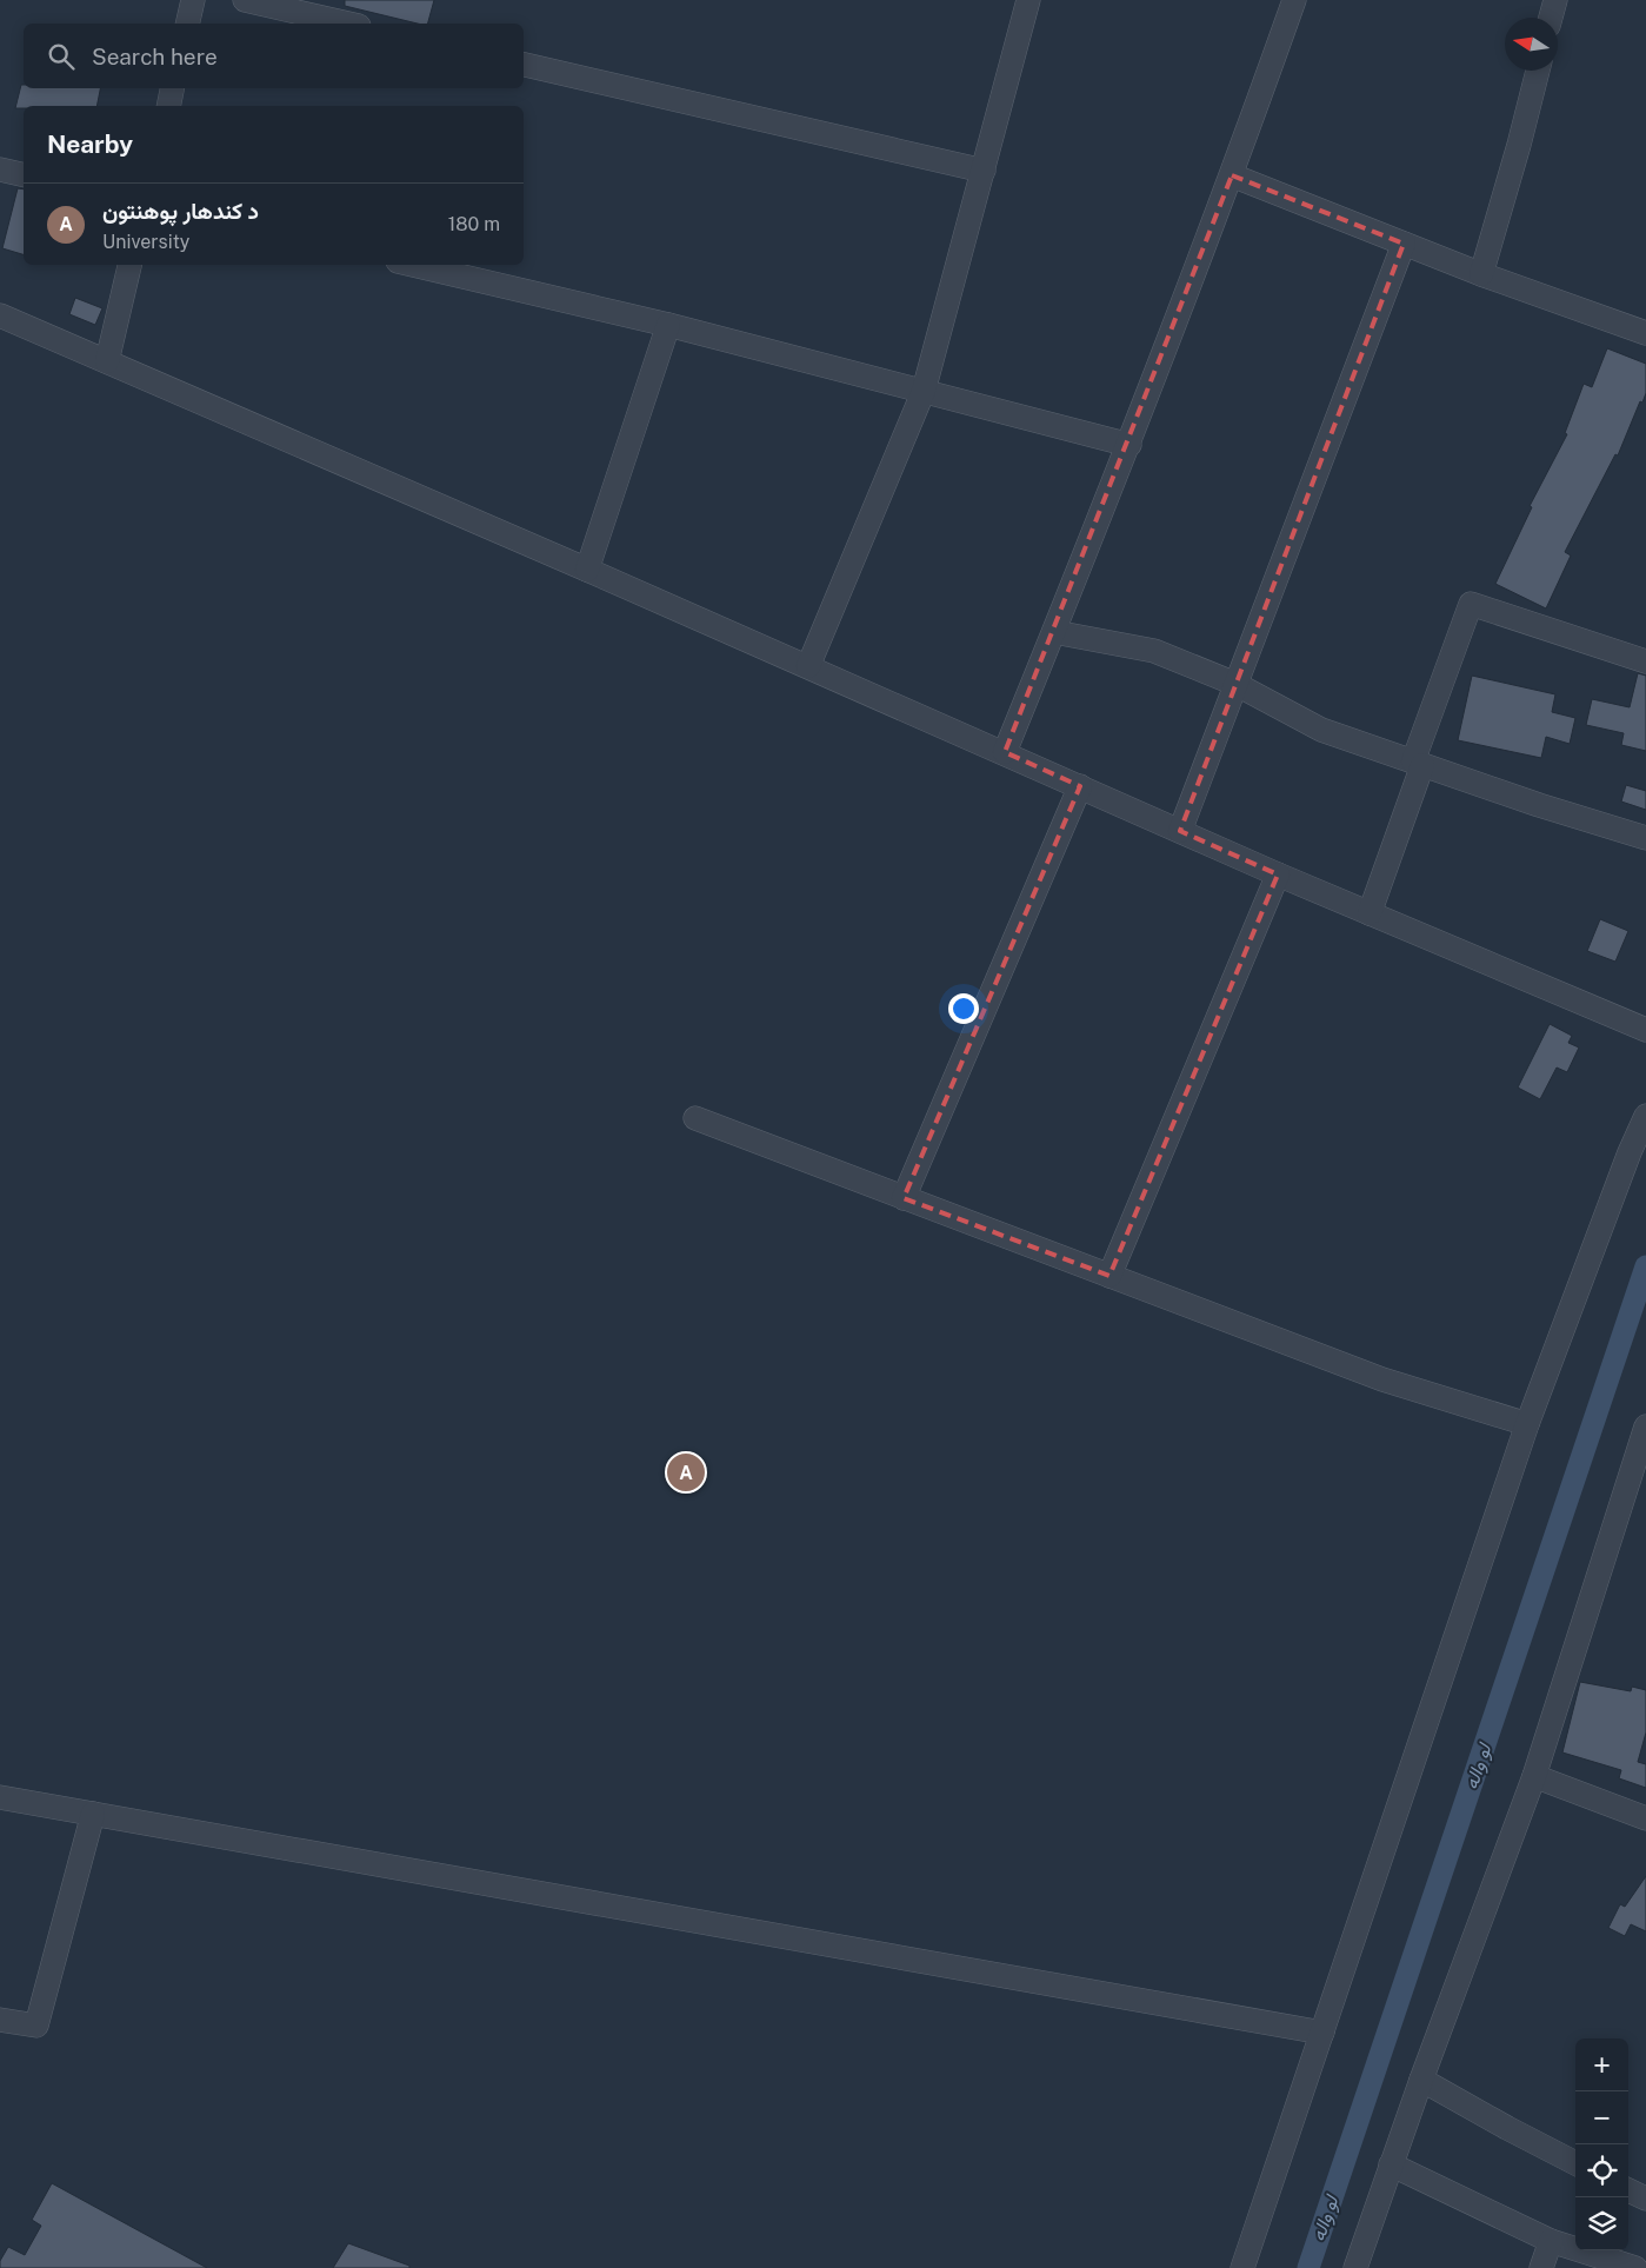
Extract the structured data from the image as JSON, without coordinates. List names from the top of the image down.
{
  "water": ["لو واله"],
  "north": "left",
  "page": {
    "search": "Search here",
    "heading": "Nearby",
    "list": [
      {
        "mark": "A",
        "name": "د کندهار پوهنتون",
        "note": "University",
        "value": "180 m"
      }
    ],
    "pins": "A",
    "map_buttons": ["+", "−"]
  }
}
